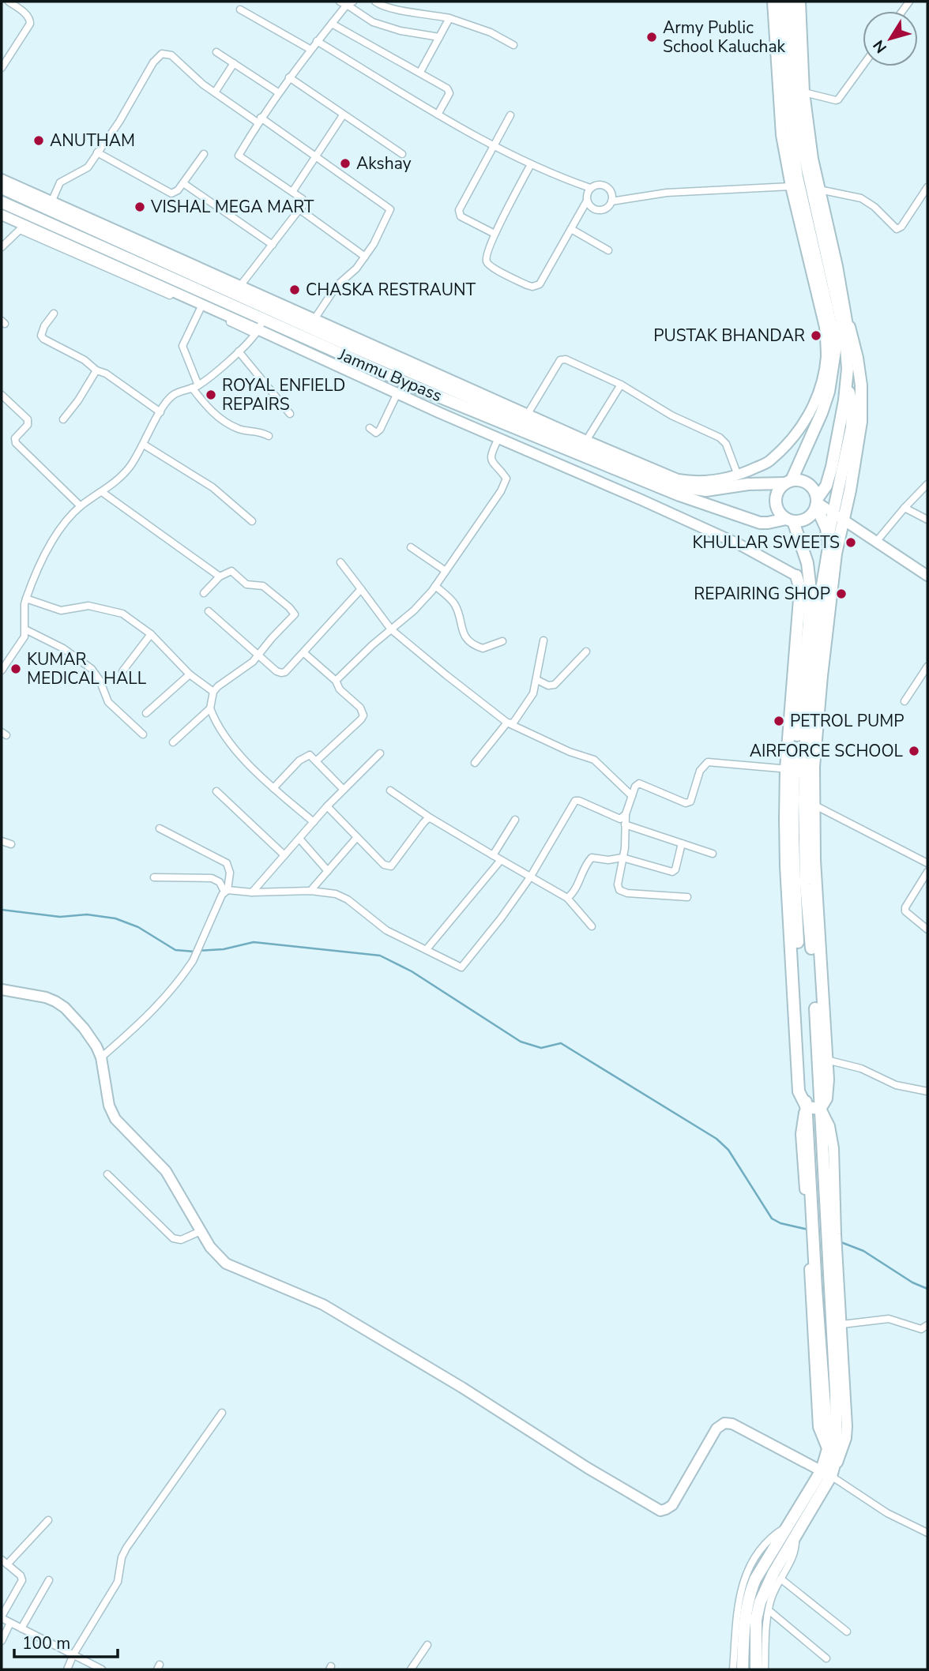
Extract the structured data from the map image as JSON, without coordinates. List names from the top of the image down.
{
  "streets": {
    "highway": ["Jammu Bypass"]
  },
  "places": [
    "Army Public School Kaluchak",
    "ANUTHAM",
    "Akshay",
    "VISHAL MEGA MART",
    "CHASKA RESTRAUNT",
    "PUSTAK BHANDAR",
    "ROYAL ENFIELD REPAIRS",
    "KHULLAR SWEETS",
    "REPAIRING SHOP",
    "KUMAR MEDICAL HALL",
    "PETROL PUMP",
    "AIRFORCE SCHOOL"
  ],
  "scale_bar": "100 m",
  "north": "bottom left"
}
